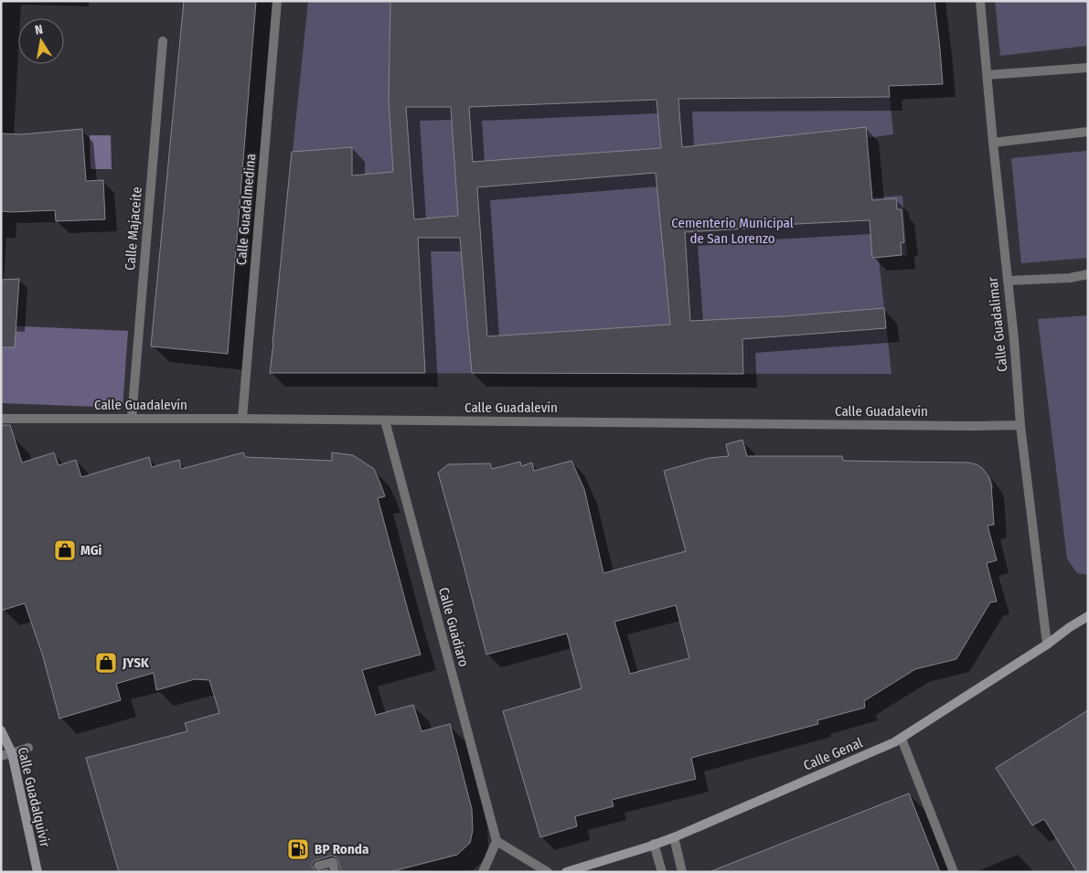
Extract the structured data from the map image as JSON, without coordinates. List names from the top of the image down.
{
  "streets": {
    "main road": ["Calle Genal", "Calle Guadalquivir"],
    "street": [
      "Calle Guadalmedina",
      "Calle Majaceite",
      "Calle Guadalimar",
      "Calle Guadalevín",
      "Calle Guadiaro"
    ]
  },
  "crossings": [
    ["Calle Guadalmedina", "Calle Guadalevín"],
    ["Calle Majaceite", "Calle Guadalevín"],
    ["Calle Guadalimar", "Calle Guadalevín"],
    ["Calle Guadalimar", "Calle Genal"],
    ["Calle Guadalevín", "Calle Guadiaro"]
  ],
  "parks": ["Cementerio Municipal de San Lorenzo"],
  "places": {
    "shop": ["MGi", "JYSK"],
    "fuel station": ["BP Ronda"]
  },
  "north": "top"
}
